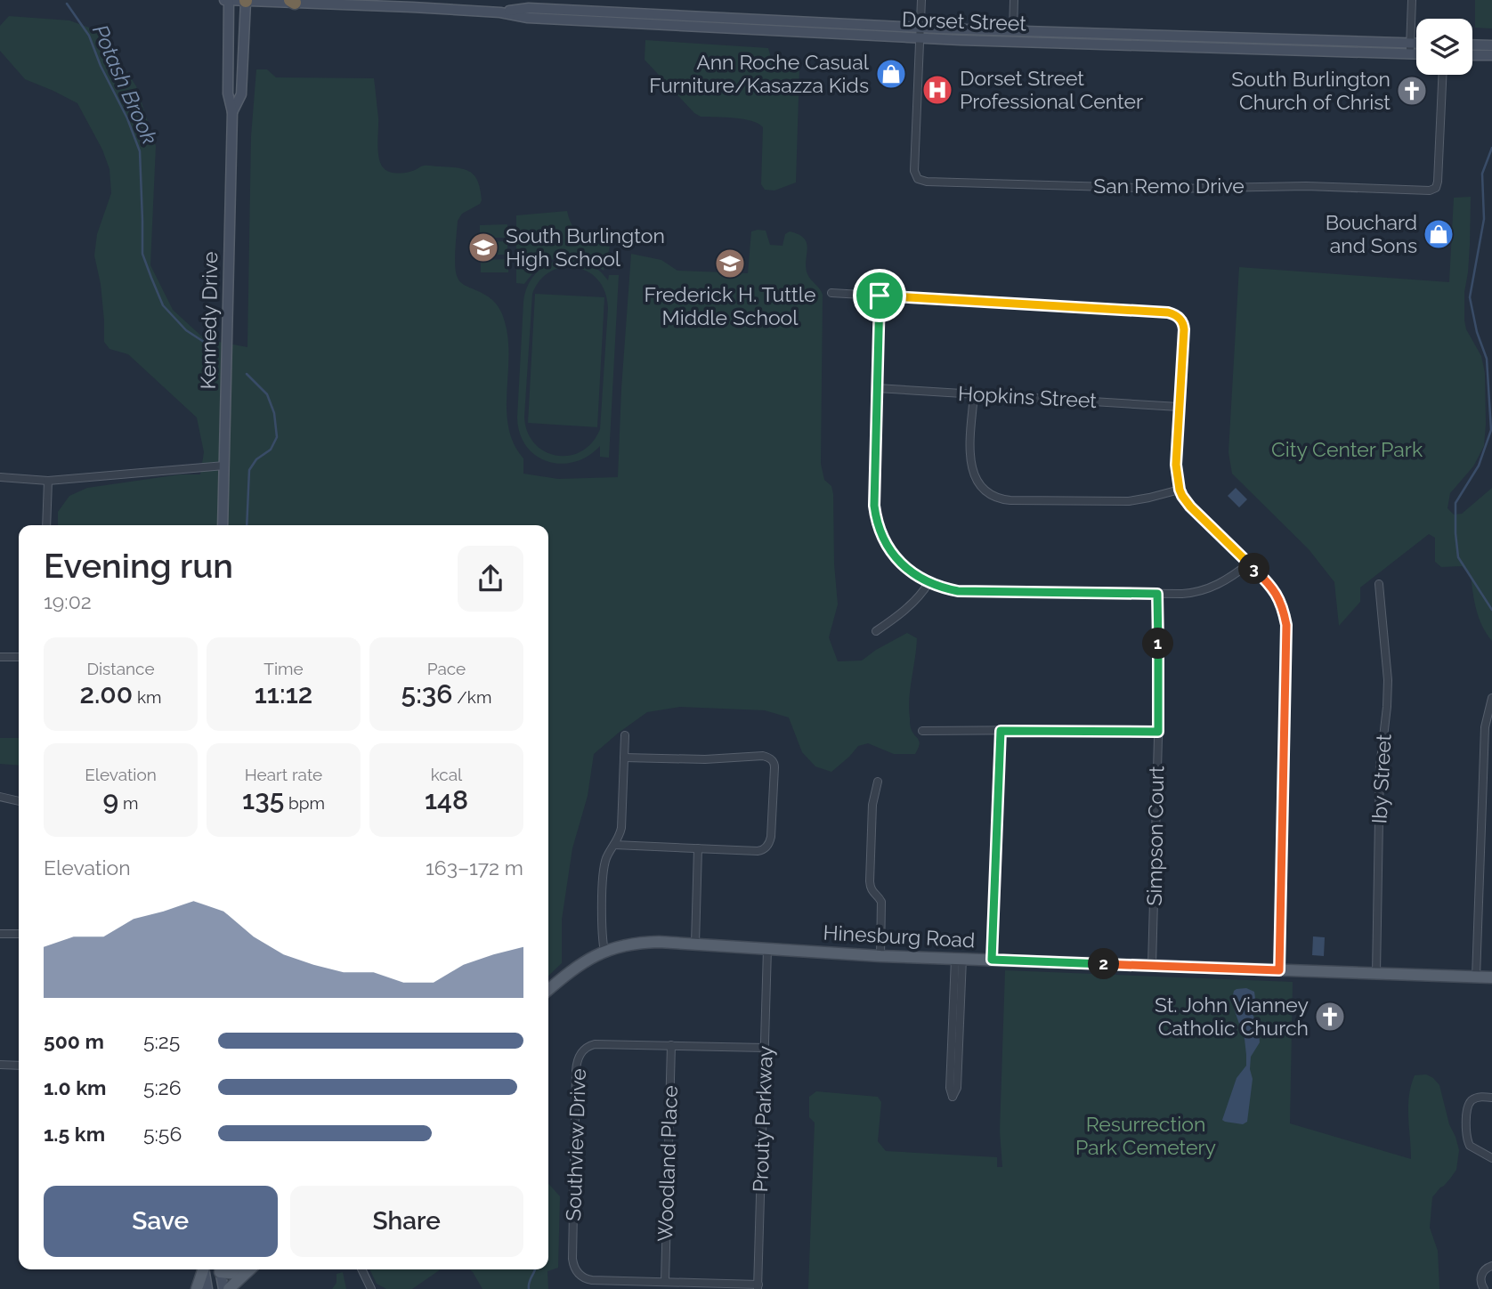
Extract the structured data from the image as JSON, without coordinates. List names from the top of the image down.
{
  "streets": {
    "main road": ["Dorset Street", "Kennedy Drive", "Hinesburg Road"],
    "street": [
      "San Remo Drive",
      "Hopkins Street",
      "Iby Street",
      "Simpson Court",
      "Prouty Parkway",
      "Southview Drive",
      "Woodland Place"
    ]
  },
  "crossings": [
    ["Dorset Street", "San Remo Drive"],
    ["Dorset Street", "Kennedy Drive"],
    ["Iby Street", "Hinesburg Road"],
    ["Simpson Court", "Hinesburg Road"],
    ["Hinesburg Road", "Prouty Parkway"],
    ["Prouty Parkway", "Southview Drive"],
    ["Southview Drive", "Woodland Place"]
  ],
  "water": ["Potash Brook"],
  "parks": ["City Center Park", "Resurrection Park Cemetery"],
  "places": {
    "shop": ["Ann Roche Casual Furniture/Kasazza Kids", "Bouchard and Sons"],
    "hospital": ["Dorset Street Professional Center"],
    "church": ["South Burlington Church of Christ", "St. John Vianney Catholic Church"],
    "school or university": ["South Burlington High School", "Frederick H. Tuttle Middle School"]
  },
  "page": {
    "heading": ["Evening run", "19:02"],
    "pins": ["3", "1", "2"],
    "stats": [
      ["Distance", "2.00 km"],
      ["Time", "11:12"],
      ["Pace", "5:36 /km"],
      ["Elevation", "9 m"],
      ["Heart rate", "135 bpm"],
      ["kcal", "148"]
    ],
    "chart": ["Elevation", "163–172 m"],
    "list": [
      {
        "name": "500 m",
        "note": "5:25"
      },
      {
        "name": "1.0 km",
        "note": "5:26"
      },
      {
        "name": "1.5 km",
        "note": "5:56"
      }
    ],
    "buttons": ["Save", "Share"]
  }
}
